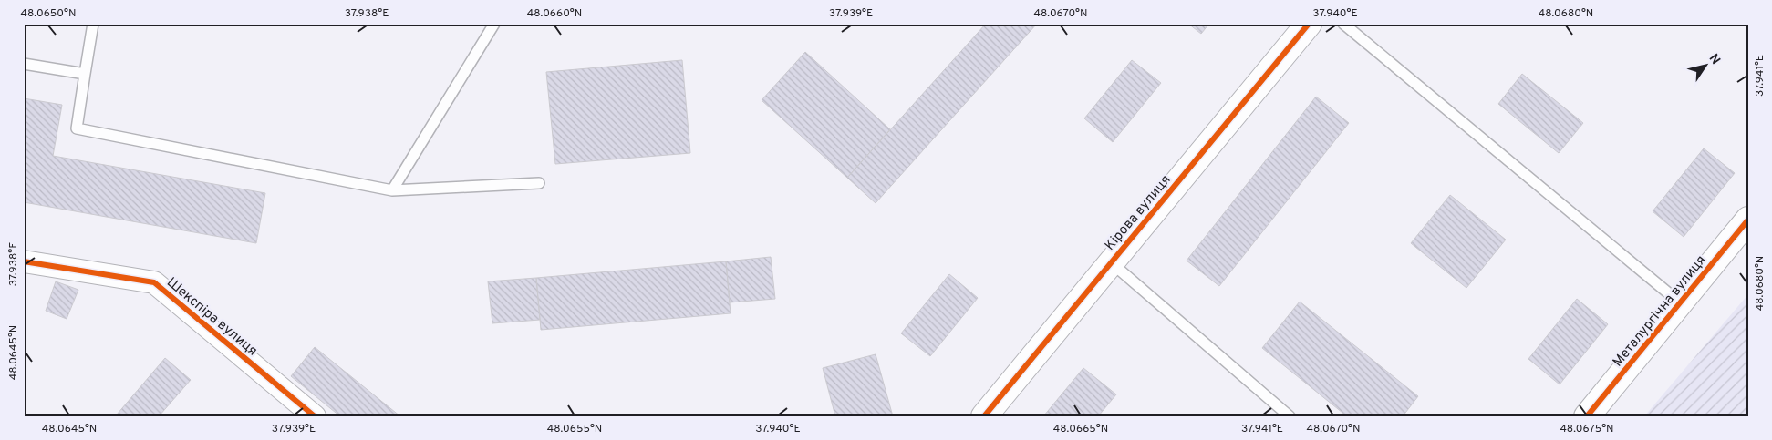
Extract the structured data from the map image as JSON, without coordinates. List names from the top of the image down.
{
  "streets": {
    "street": ["Кірова вулиця", "Металургічна вулиця", "Шекспіра вулиця"]
  },
  "north": "top right",
  "coordinates": [
    "48.0650°N",
    "37.938°E",
    "48.0660°N",
    "37.939°E",
    "48.0670°N",
    "37.940°E",
    "48.0680°N",
    "37.941°E",
    "48.0645°N",
    "48.0655°N",
    "48.0665°N",
    "48.0675°N"
  ]
}
